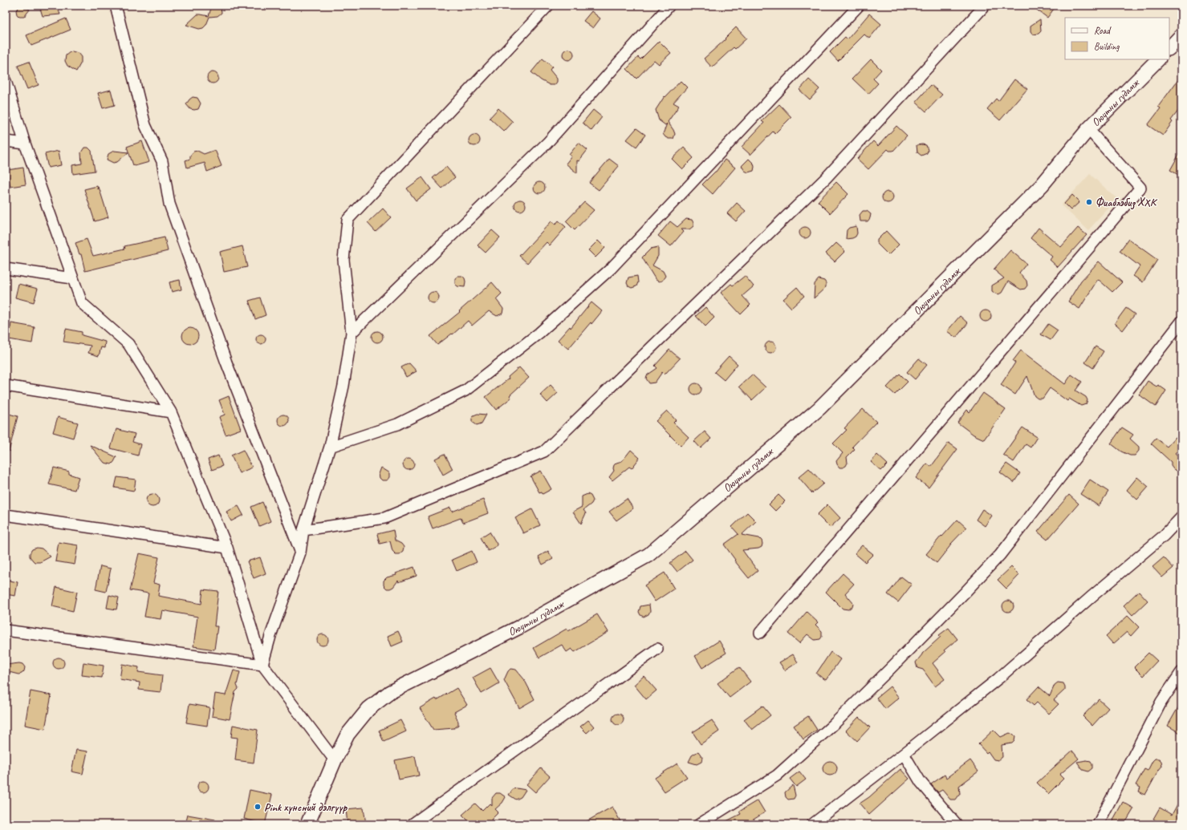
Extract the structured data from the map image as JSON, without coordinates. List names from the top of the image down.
{
  "streets": {
    "street": ["Оюутны гудамж"]
  },
  "places": ["Фиаблэбиз ХХК", "Pink хүнсний дэлгүүр"],
  "legend": ["Road", "Building"]
}
